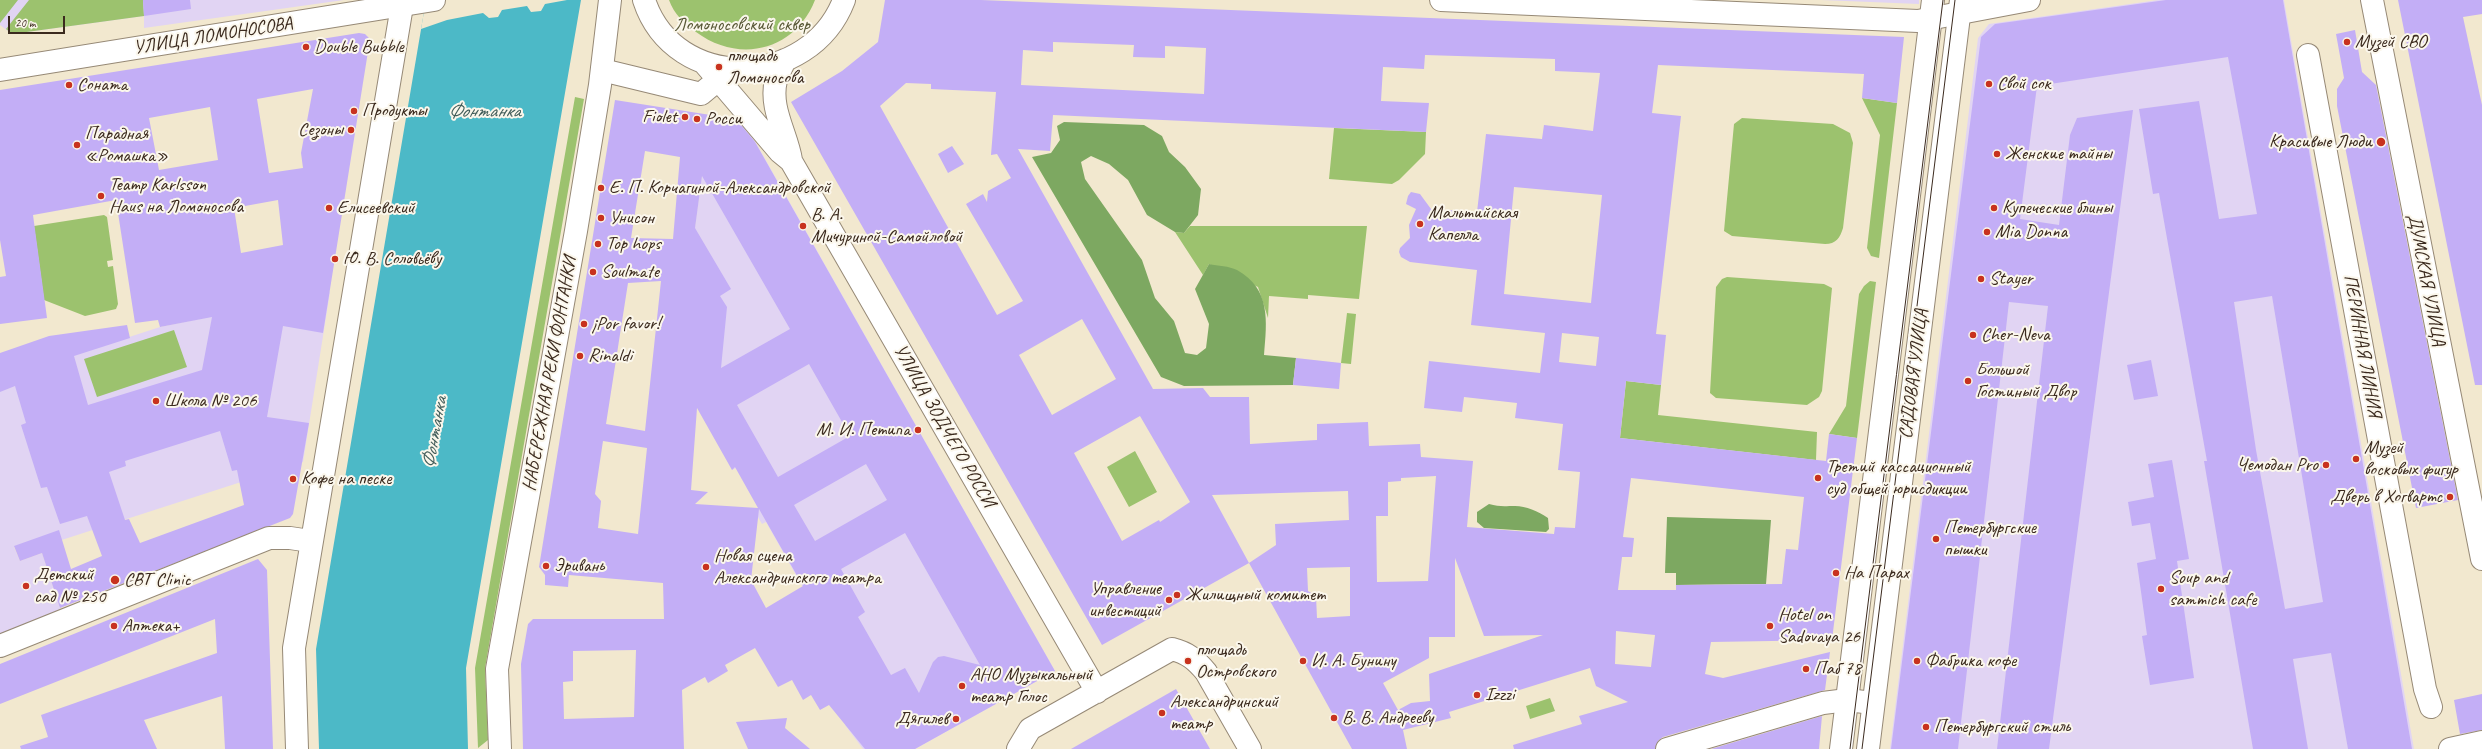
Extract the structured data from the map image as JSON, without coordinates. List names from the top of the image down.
{
  "streets": {
    "street": [
      "УЛИЦА ЛОМОНОСОВА",
      "ДУМСКАЯ УЛИЦА",
      "ПЕРИННАЯ ЛИНИЯ",
      "НАБЕРЕЖНАЯ РЕКИ ФОНТАНКИ",
      "САДОВАЯ УЛИЦА",
      "УЛИЦА ЗОДЧЕГО РОССИ"
    ]
  },
  "water": ["Фонтанка"],
  "parks": ["Ломоносовский сквер"],
  "places": [
    "Музей СВО",
    "Double Bubble",
    "площадь Ломоносова",
    "Свой сок",
    "Соната",
    "Продукты",
    "Fiolet",
    "Росси",
    "Сезоны",
    "Красивые Люди",
    "Парадная «Ромашка»",
    "Женские тайны",
    "Е. П. Корчагиной-Александровской",
    "Театр Karlsson Haus на Ломоносова",
    "Елисеевский",
    "Купеческие блины",
    "Унисон",
    "Мальтийская Капелла",
    "В. А. Мичуриной-Самойловой",
    "Mia Donna",
    "Top hops",
    "Ю. В. Соловьёву",
    "Soulmate",
    "Stayer",
    "¡Por favor!",
    "Cher-Neva",
    "Rinaldi",
    "Большой Гостиный Двор",
    "Школа № 206",
    "М. И. Петипа",
    "Музей восковых фигур",
    "Чемодан Pro",
    "Третий кассационный суд общей юрисдикции",
    "Кофе на песке",
    "Дверь в Хогвартс",
    "Петербургские пышки",
    "Эривань",
    "Новая сцена Александринского театра",
    "На Парах",
    "CBT Clinic",
    "Детский сад № 250",
    "Soup and sammich cafe",
    "Жилищный комитет",
    "Управление инвестиций",
    "Аптека+",
    "Hotel on Sadovaya 26",
    "площадь Островского",
    "И. А. Бунину",
    "Фабрика кофе",
    "Паб 78",
    "АНО Музыкальный театр Голос",
    "Izzzi",
    "Александринский театр",
    "В. В. Андрееву",
    "Дягилев",
    "Петербургский стиль"
  ],
  "scale_bar": "20 m"
}
